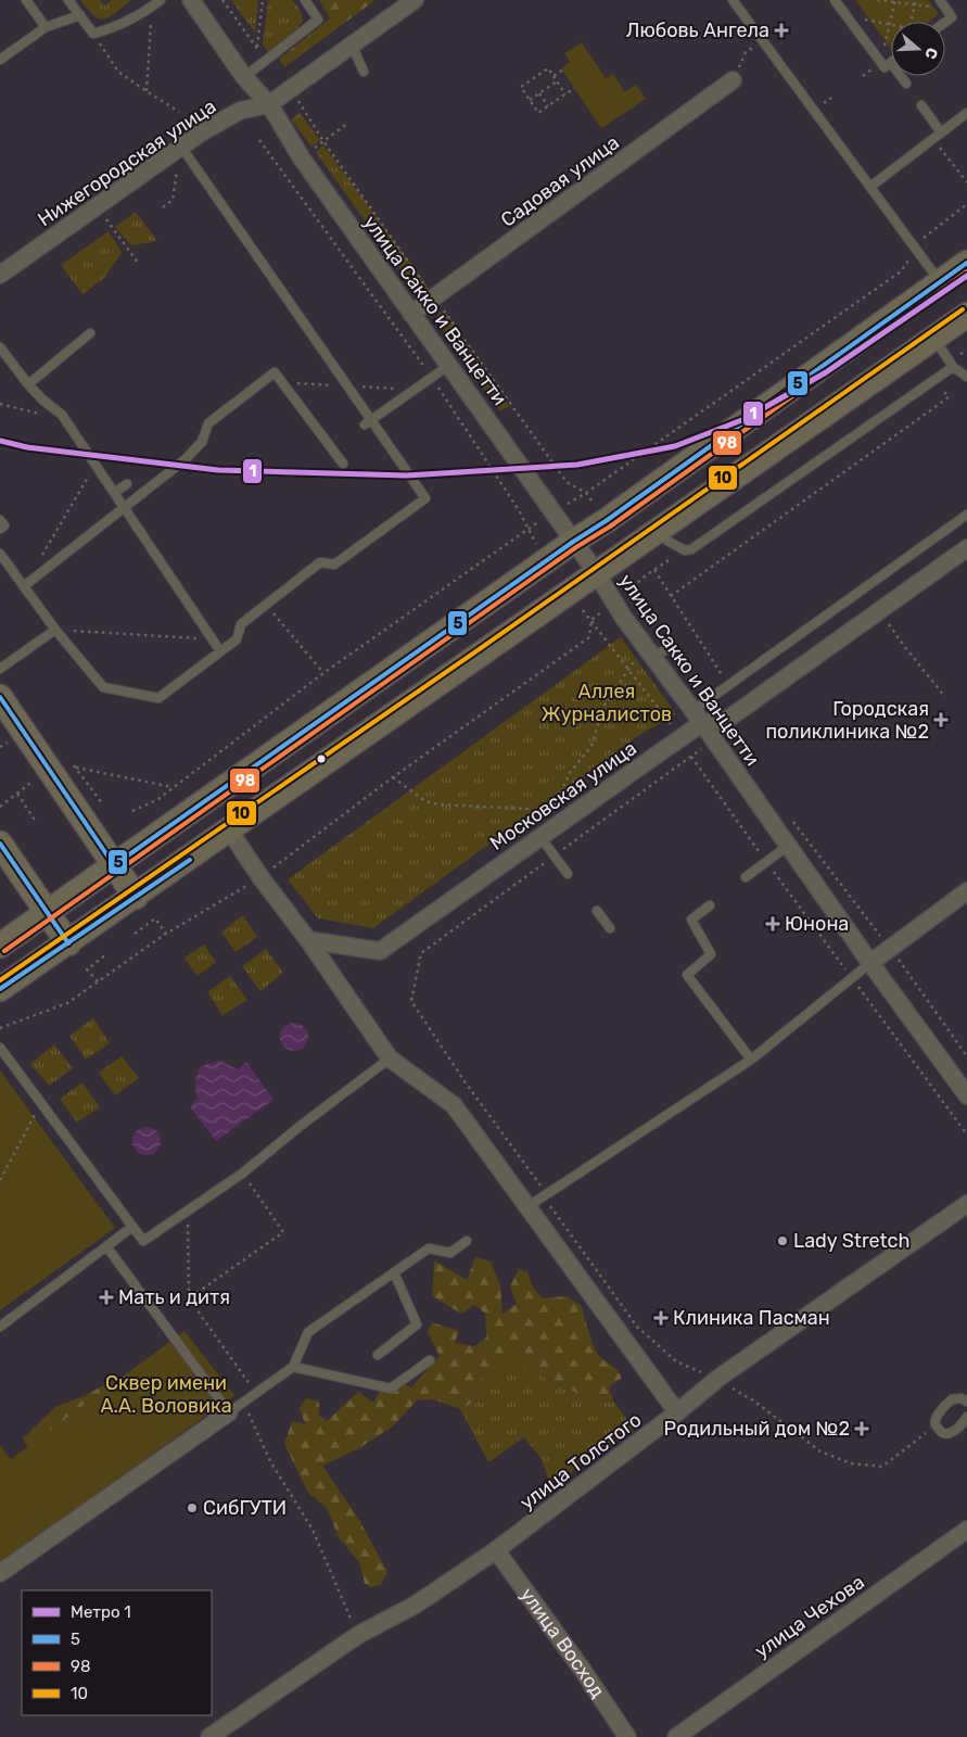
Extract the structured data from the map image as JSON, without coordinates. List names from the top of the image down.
{
  "streets": {
    "street": [
      "Нижегородская улица",
      "Садовая улица",
      "улица Сакко и Ванцетти",
      "Московская улица",
      "улица Толстого",
      "улица Чехова",
      "улица Восход"
    ]
  },
  "crossings": [
    ["Нижегородская улица", "улица Сакко и Ванцетти"],
    ["Садовая улица", "улица Сакко и Ванцетти"],
    ["улица Сакко и Ванцетти", "Московская улица"],
    ["улица Толстого", "улица Восход"]
  ],
  "parks": ["Аллея Журналистов", "Cквер имени А.А. Воловика"],
  "places": {
    "health": [
      "Любовь Ангела",
      "Городская поликлиника №2",
      "Юнона",
      "Мать и дитя",
      "Клиника Пасман",
      "Родильный дом №2"
    ],
    "other": ["Lady Stretch", "СибГУТИ"]
  },
  "lines": [
    "transit line 5",
    "transit line 98",
    "metro line 1",
    "transit line 10"
  ],
  "legend": [
    "Метро 1",
    "5",
    "98",
    "10"
  ],
  "north": "right"
}
